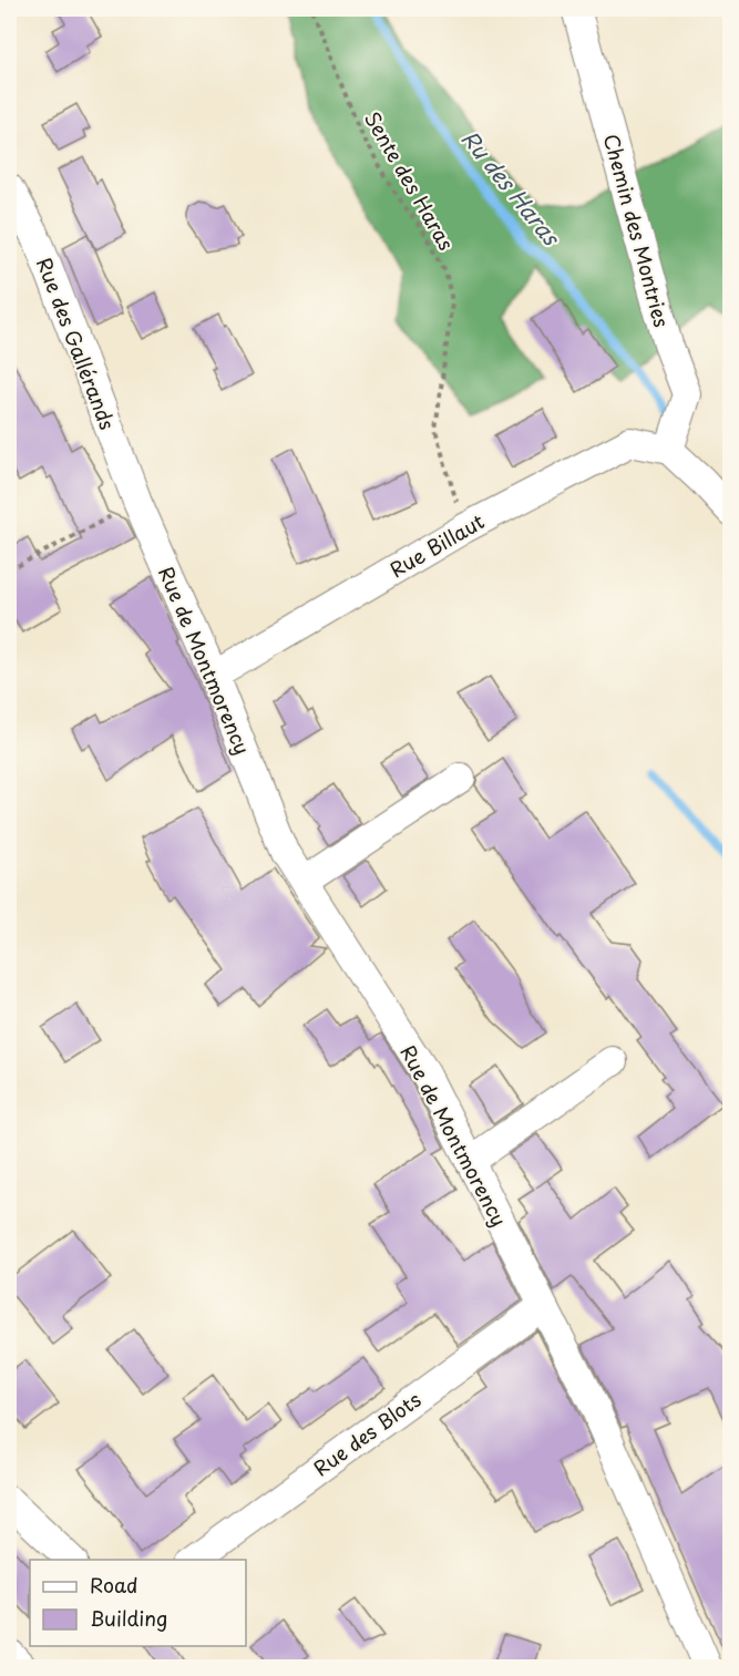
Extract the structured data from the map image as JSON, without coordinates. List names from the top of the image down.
{
  "streets": {
    "street": [
      "Chemin des Montries",
      "Rue des Gallérands",
      "Rue Billaut",
      "Rue de Montmorency",
      "Rue des Blots"
    ],
    "path": ["Sente des Haras"]
  },
  "crossings": [
    ["Sente des Haras", "Rue Billaut"],
    ["Chemin des Montries", "Rue Billaut"],
    ["Rue des Gallérands", "Rue de Montmorency"],
    ["Rue Billaut", "Rue de Montmorency"],
    ["Rue de Montmorency", "Rue des Blots"]
  ],
  "water": ["Ru des Haras"],
  "legend": ["Road", "Building"]
}
